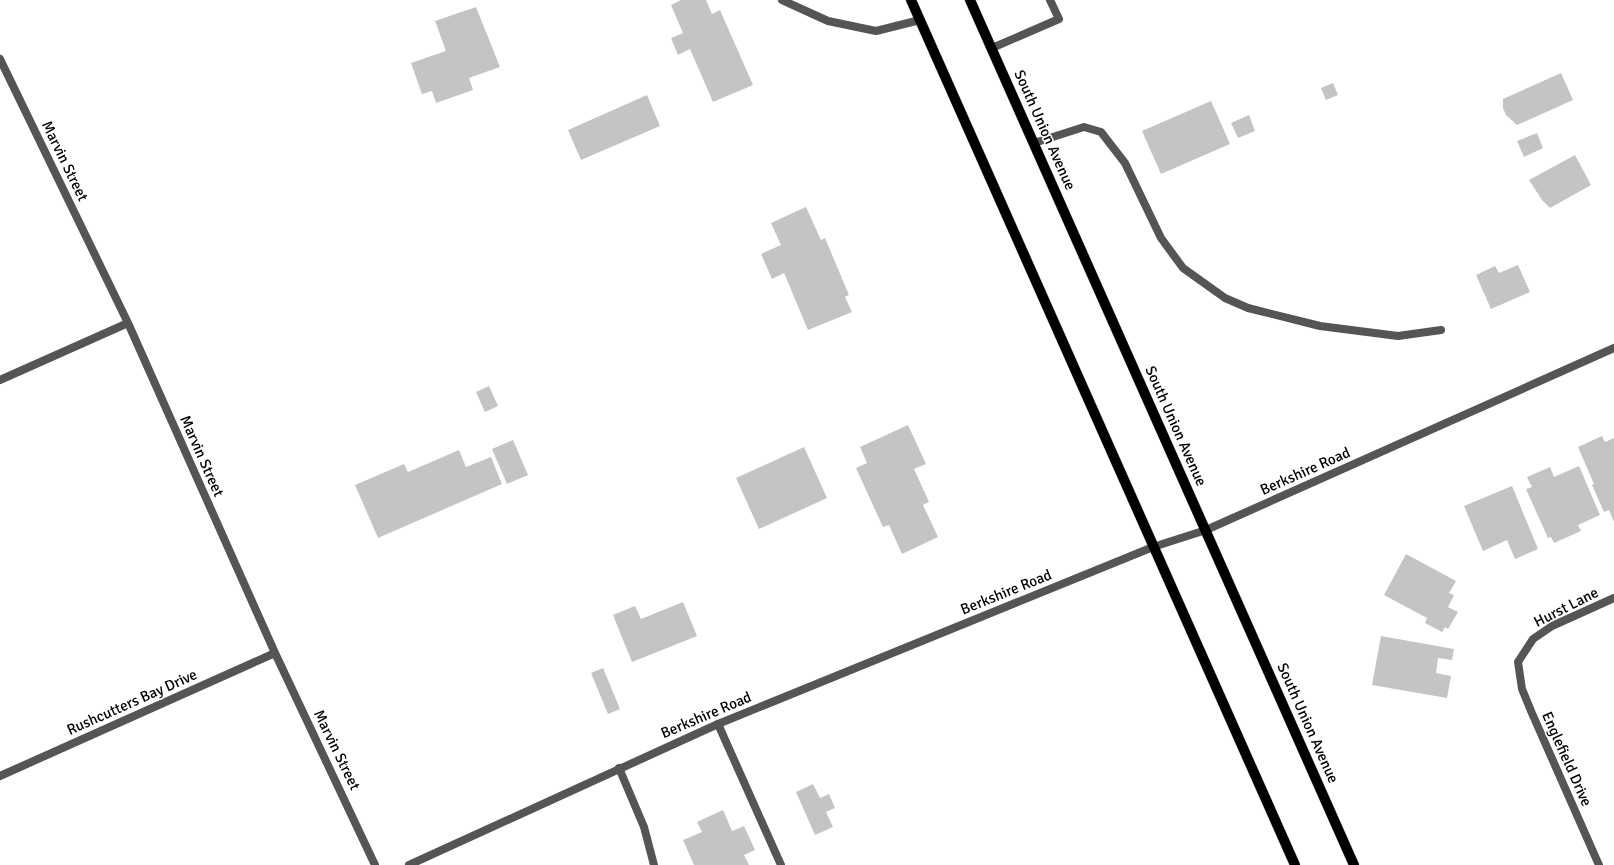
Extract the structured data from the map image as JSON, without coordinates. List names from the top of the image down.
{
  "streets": {
    "main road": ["South Union Avenue"],
    "street": [
      "Marvin Street",
      "Berkshire Road",
      "Hurst Lane",
      "Rushcutters Bay Drive",
      "Englefield Drive"
    ]
  },
  "crossings": [
    ["South Union Avenue", "Berkshire Road"],
    ["Marvin Street", "Rushcutters Bay Drive"],
    ["Hurst Lane", "Englefield Drive"]
  ]
}
